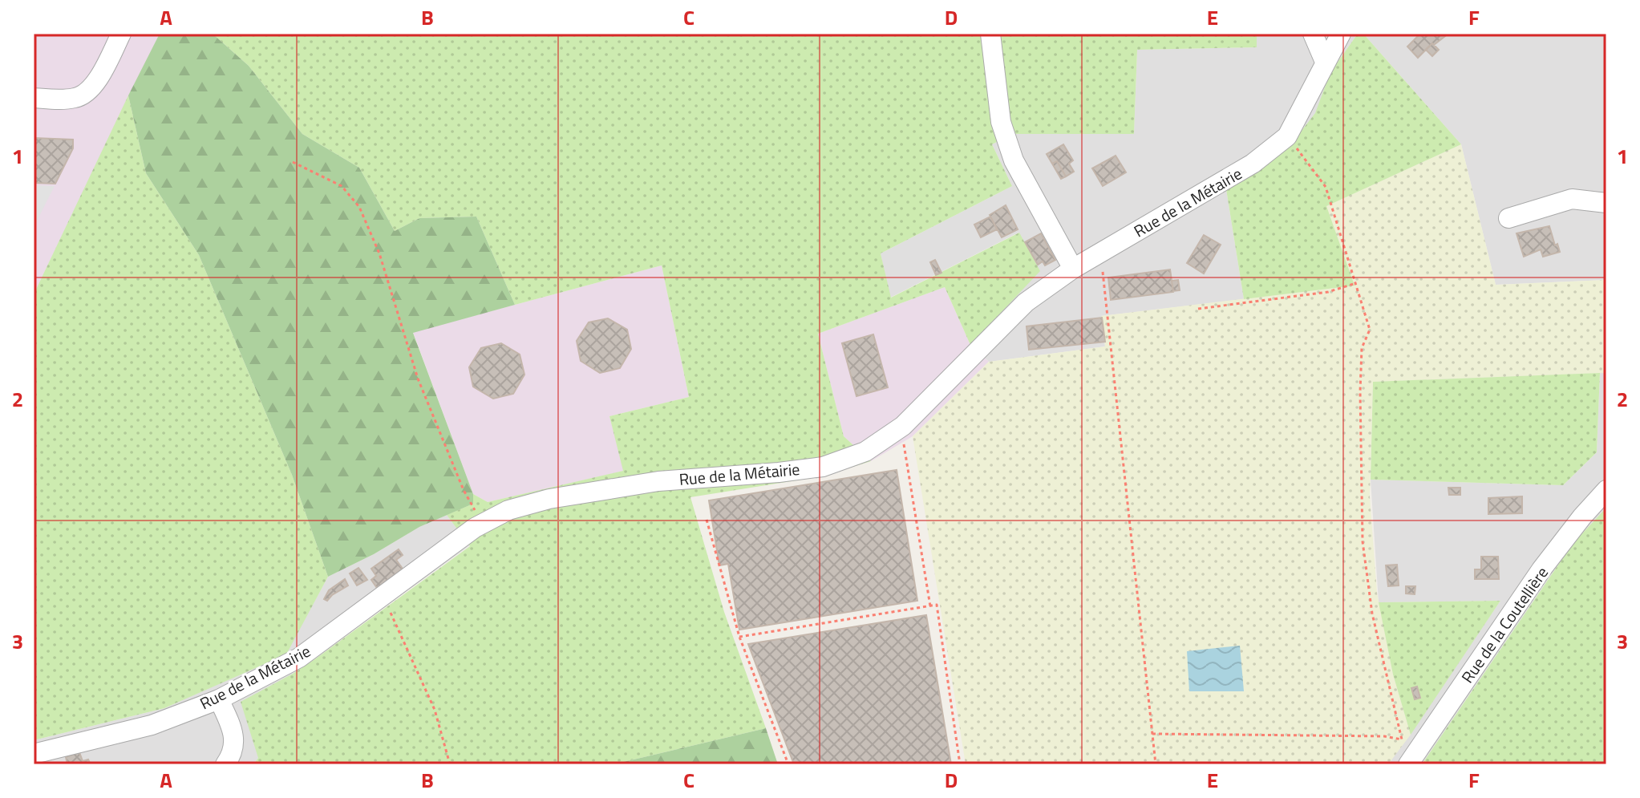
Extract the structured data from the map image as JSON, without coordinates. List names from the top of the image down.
{
  "streets": {
    "street": ["Rue de la Métairie", "Rue de la Coutellière"]
  },
  "grid": {
    "columns": [
      "A",
      "B",
      "C",
      "D",
      "E",
      "F"
    ],
    "rows": ["1", "2", "3"]
  }
}
